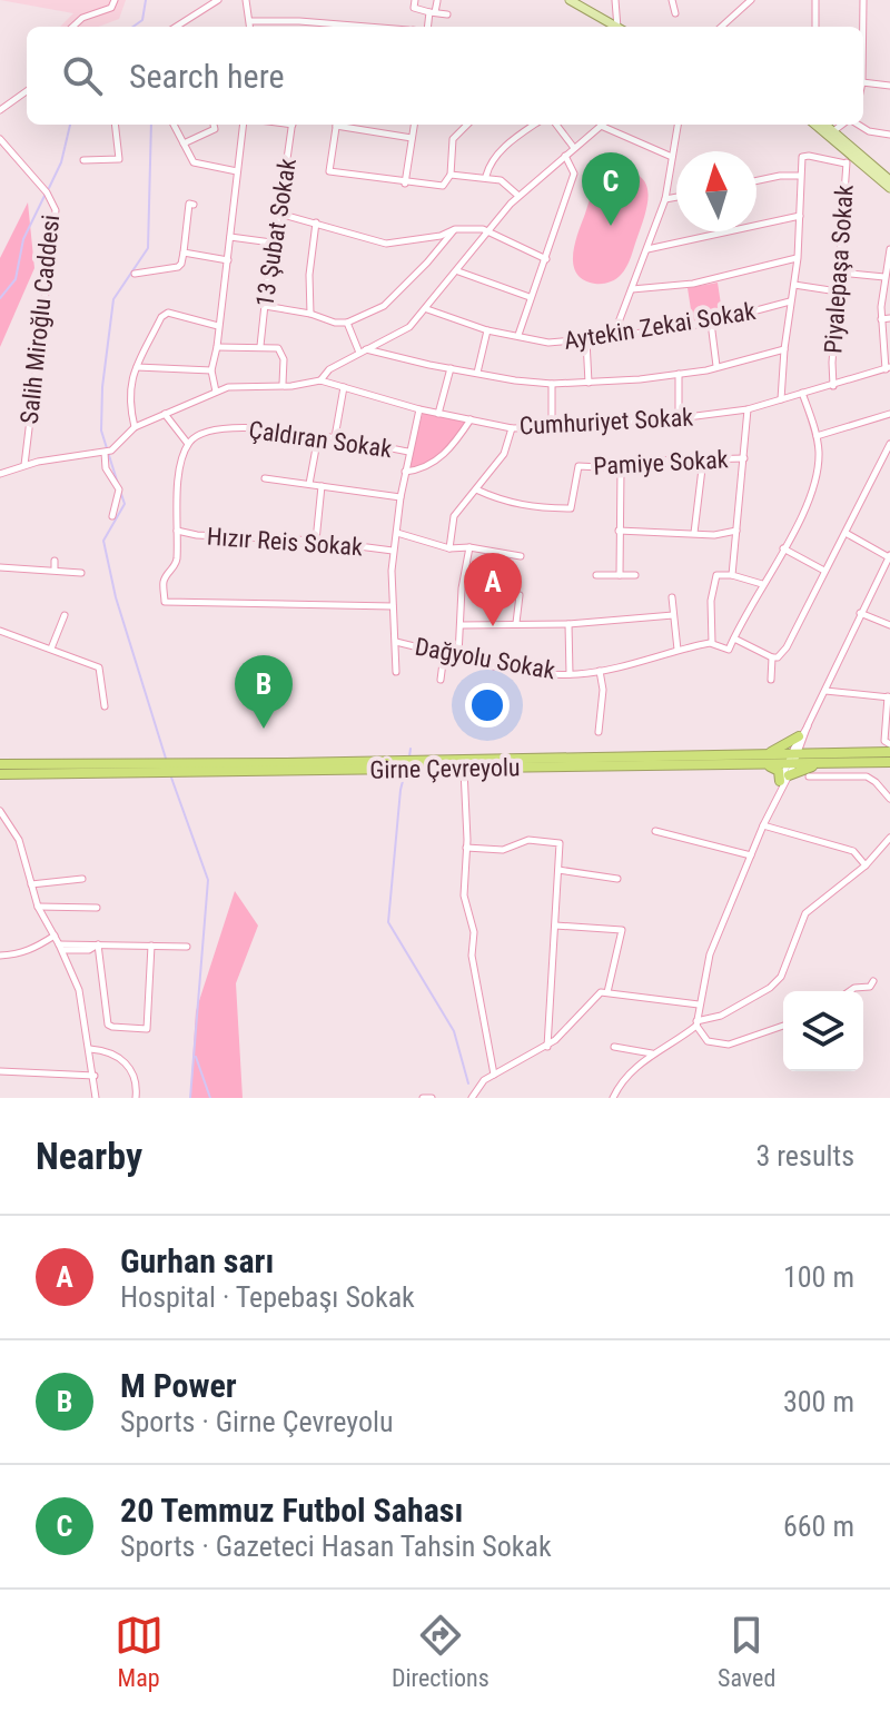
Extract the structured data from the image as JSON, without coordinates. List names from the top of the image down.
{
  "streets": {
    "highway": ["Girne Çevreyolu"],
    "street": [
      "13 Şubat Sokak",
      "Piyalepaşa Sokak",
      "Salih Miroğlu Caddesi",
      "Aytekin Zekai Sokak",
      "Cumhuriyet Sokak",
      "Çaldıran Sokak",
      "Pamiye Sokak",
      "Hızır Reis Sokak",
      "Dağyolu Sokak"
    ]
  },
  "crossings": [
    ["Piyalepaşa Sokak", "Cumhuriyet Sokak"]
  ],
  "north": "top",
  "page": {
    "search": "Search here",
    "pins": ["C", "A", "B"],
    "heading": ["Nearby", "3 results"],
    "list": [
      {
        "mark": "A",
        "name": "Gurhan sarı",
        "note": "Hospital · Tepebaşı Sokak",
        "value": "100 m"
      },
      {
        "mark": "B",
        "name": "M Power",
        "note": "Sports · Girne Çevreyolu",
        "value": "300 m"
      },
      {
        "mark": "C",
        "name": "20 Temmuz Futbol Sahası",
        "note": "Sports · Gazeteci Hasan Tahsin Sokak",
        "value": "660 m"
      }
    ],
    "nav": ["Map", "Directions", "Saved"]
  }
}
